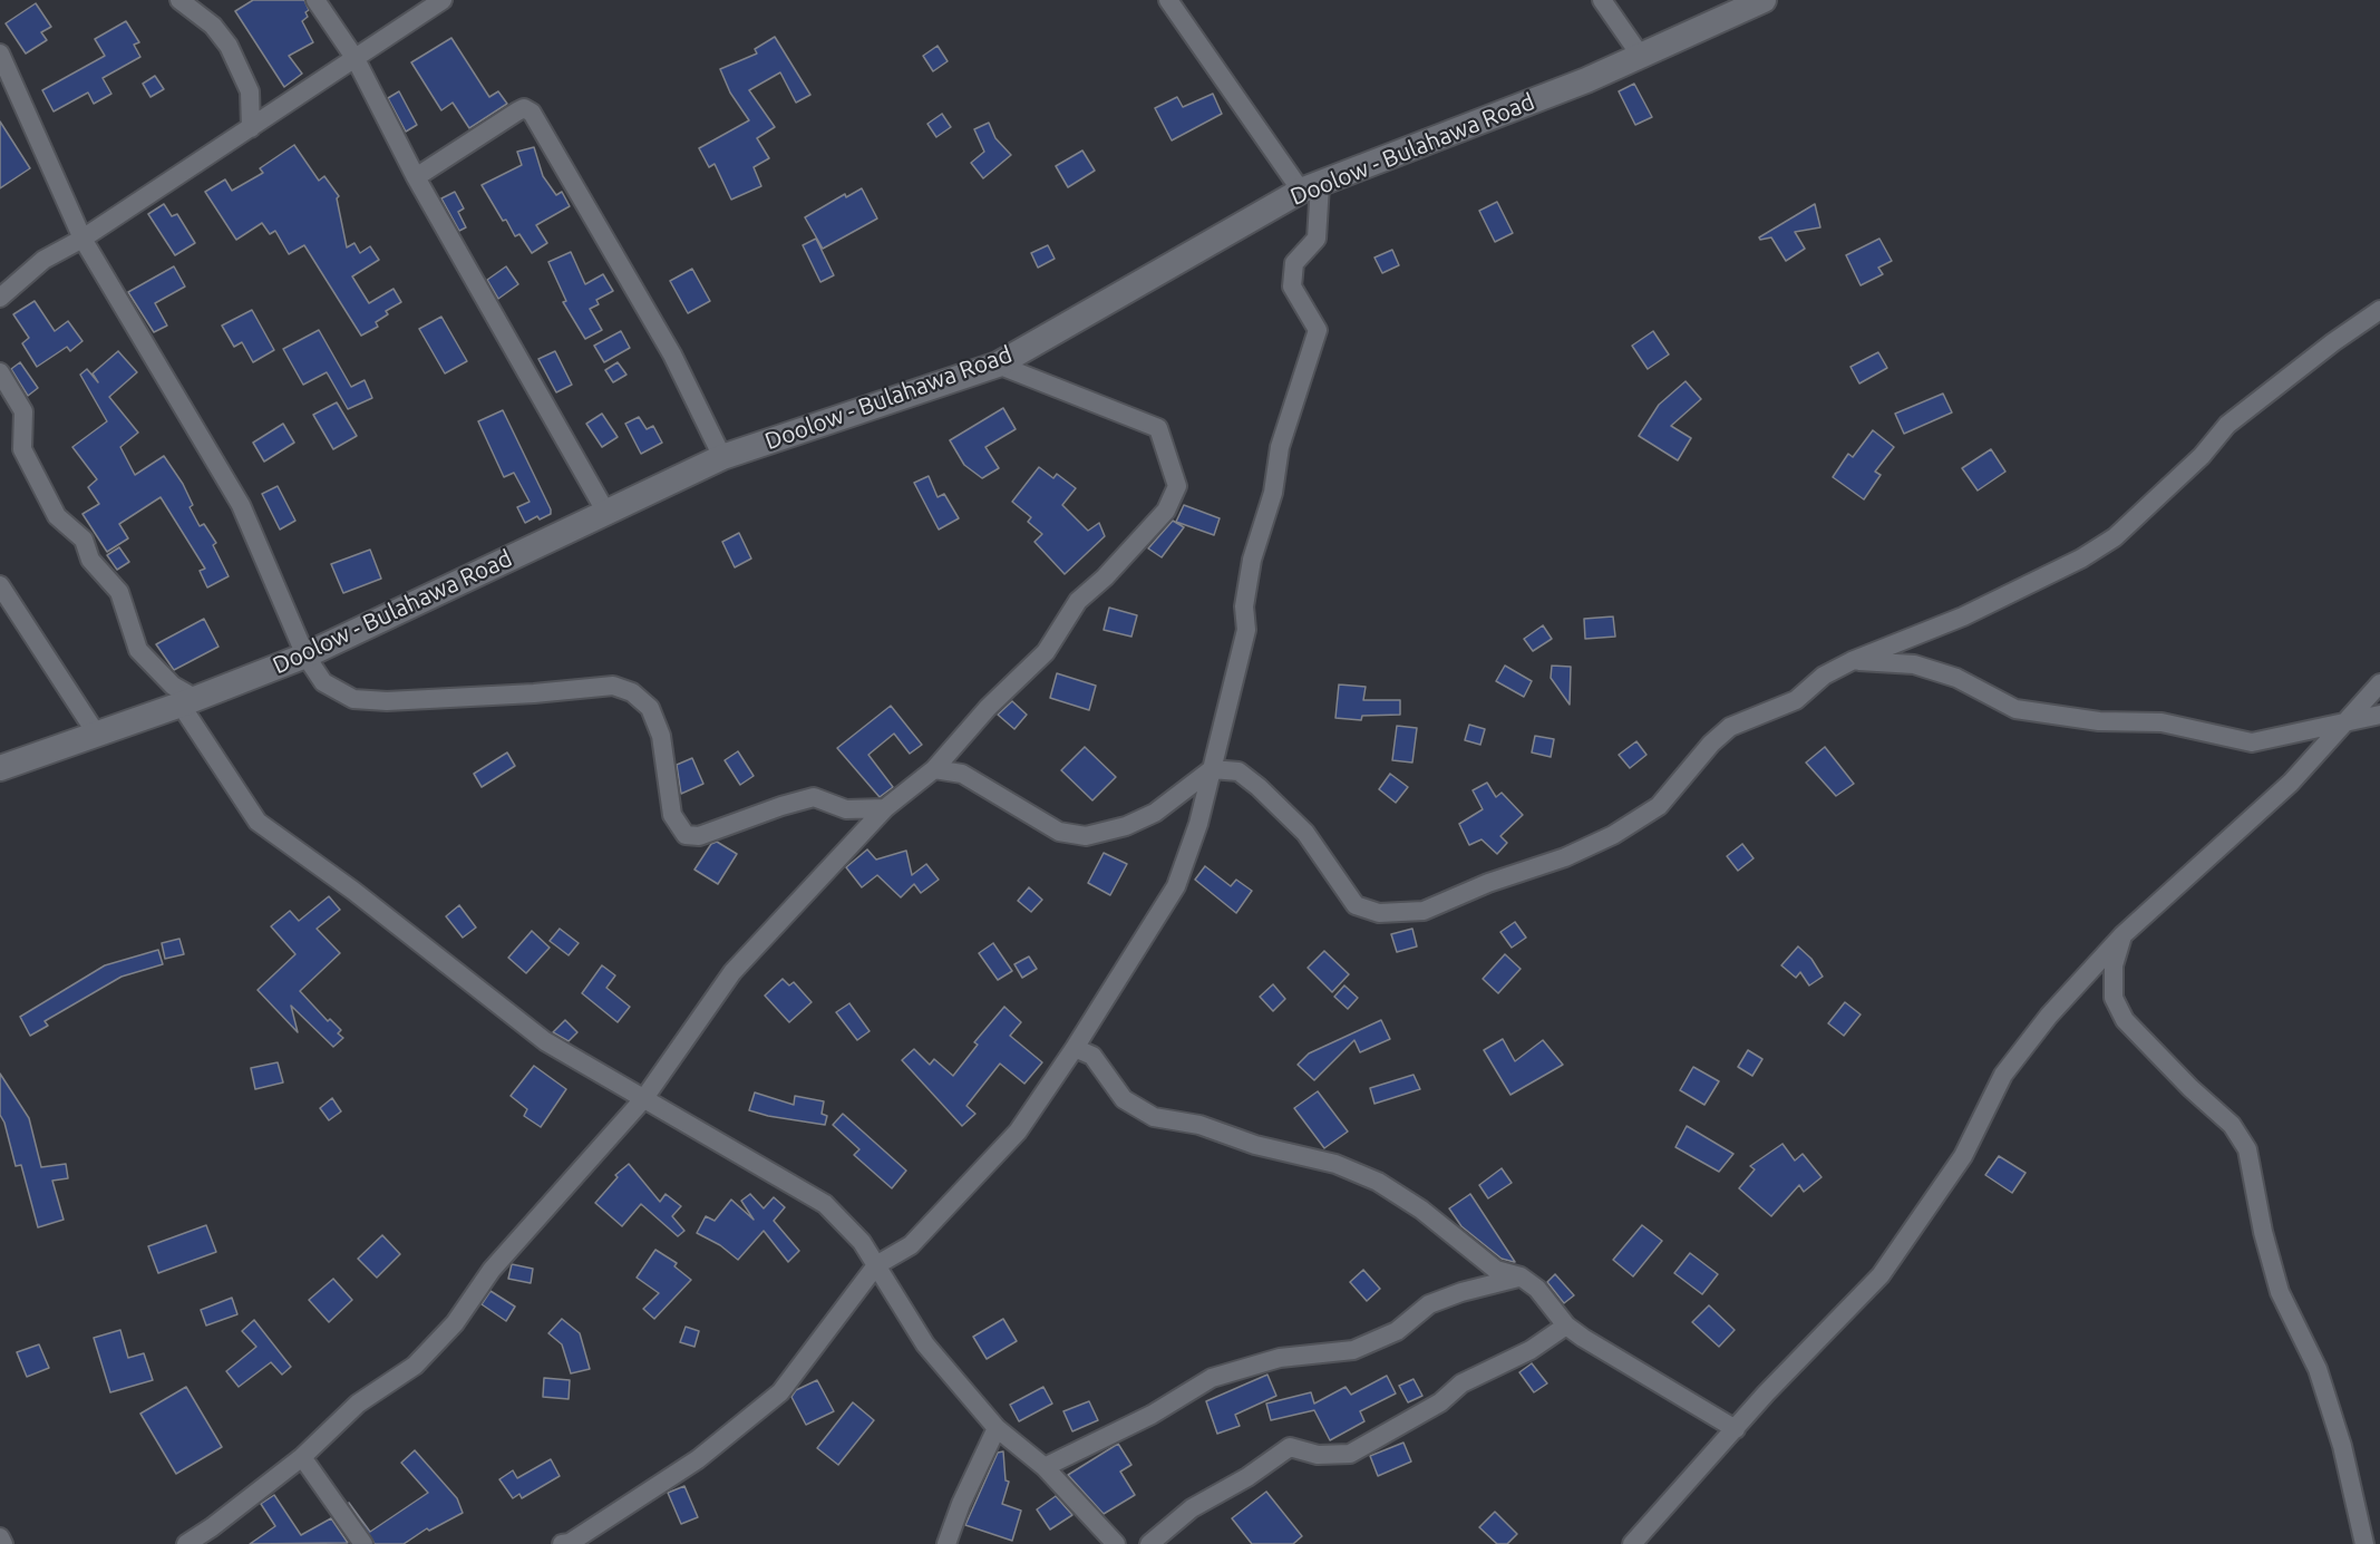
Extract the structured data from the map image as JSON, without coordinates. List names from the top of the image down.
{
  "streets": {
    "main road": ["Doolow - Bulahawa Road"]
  }
}
